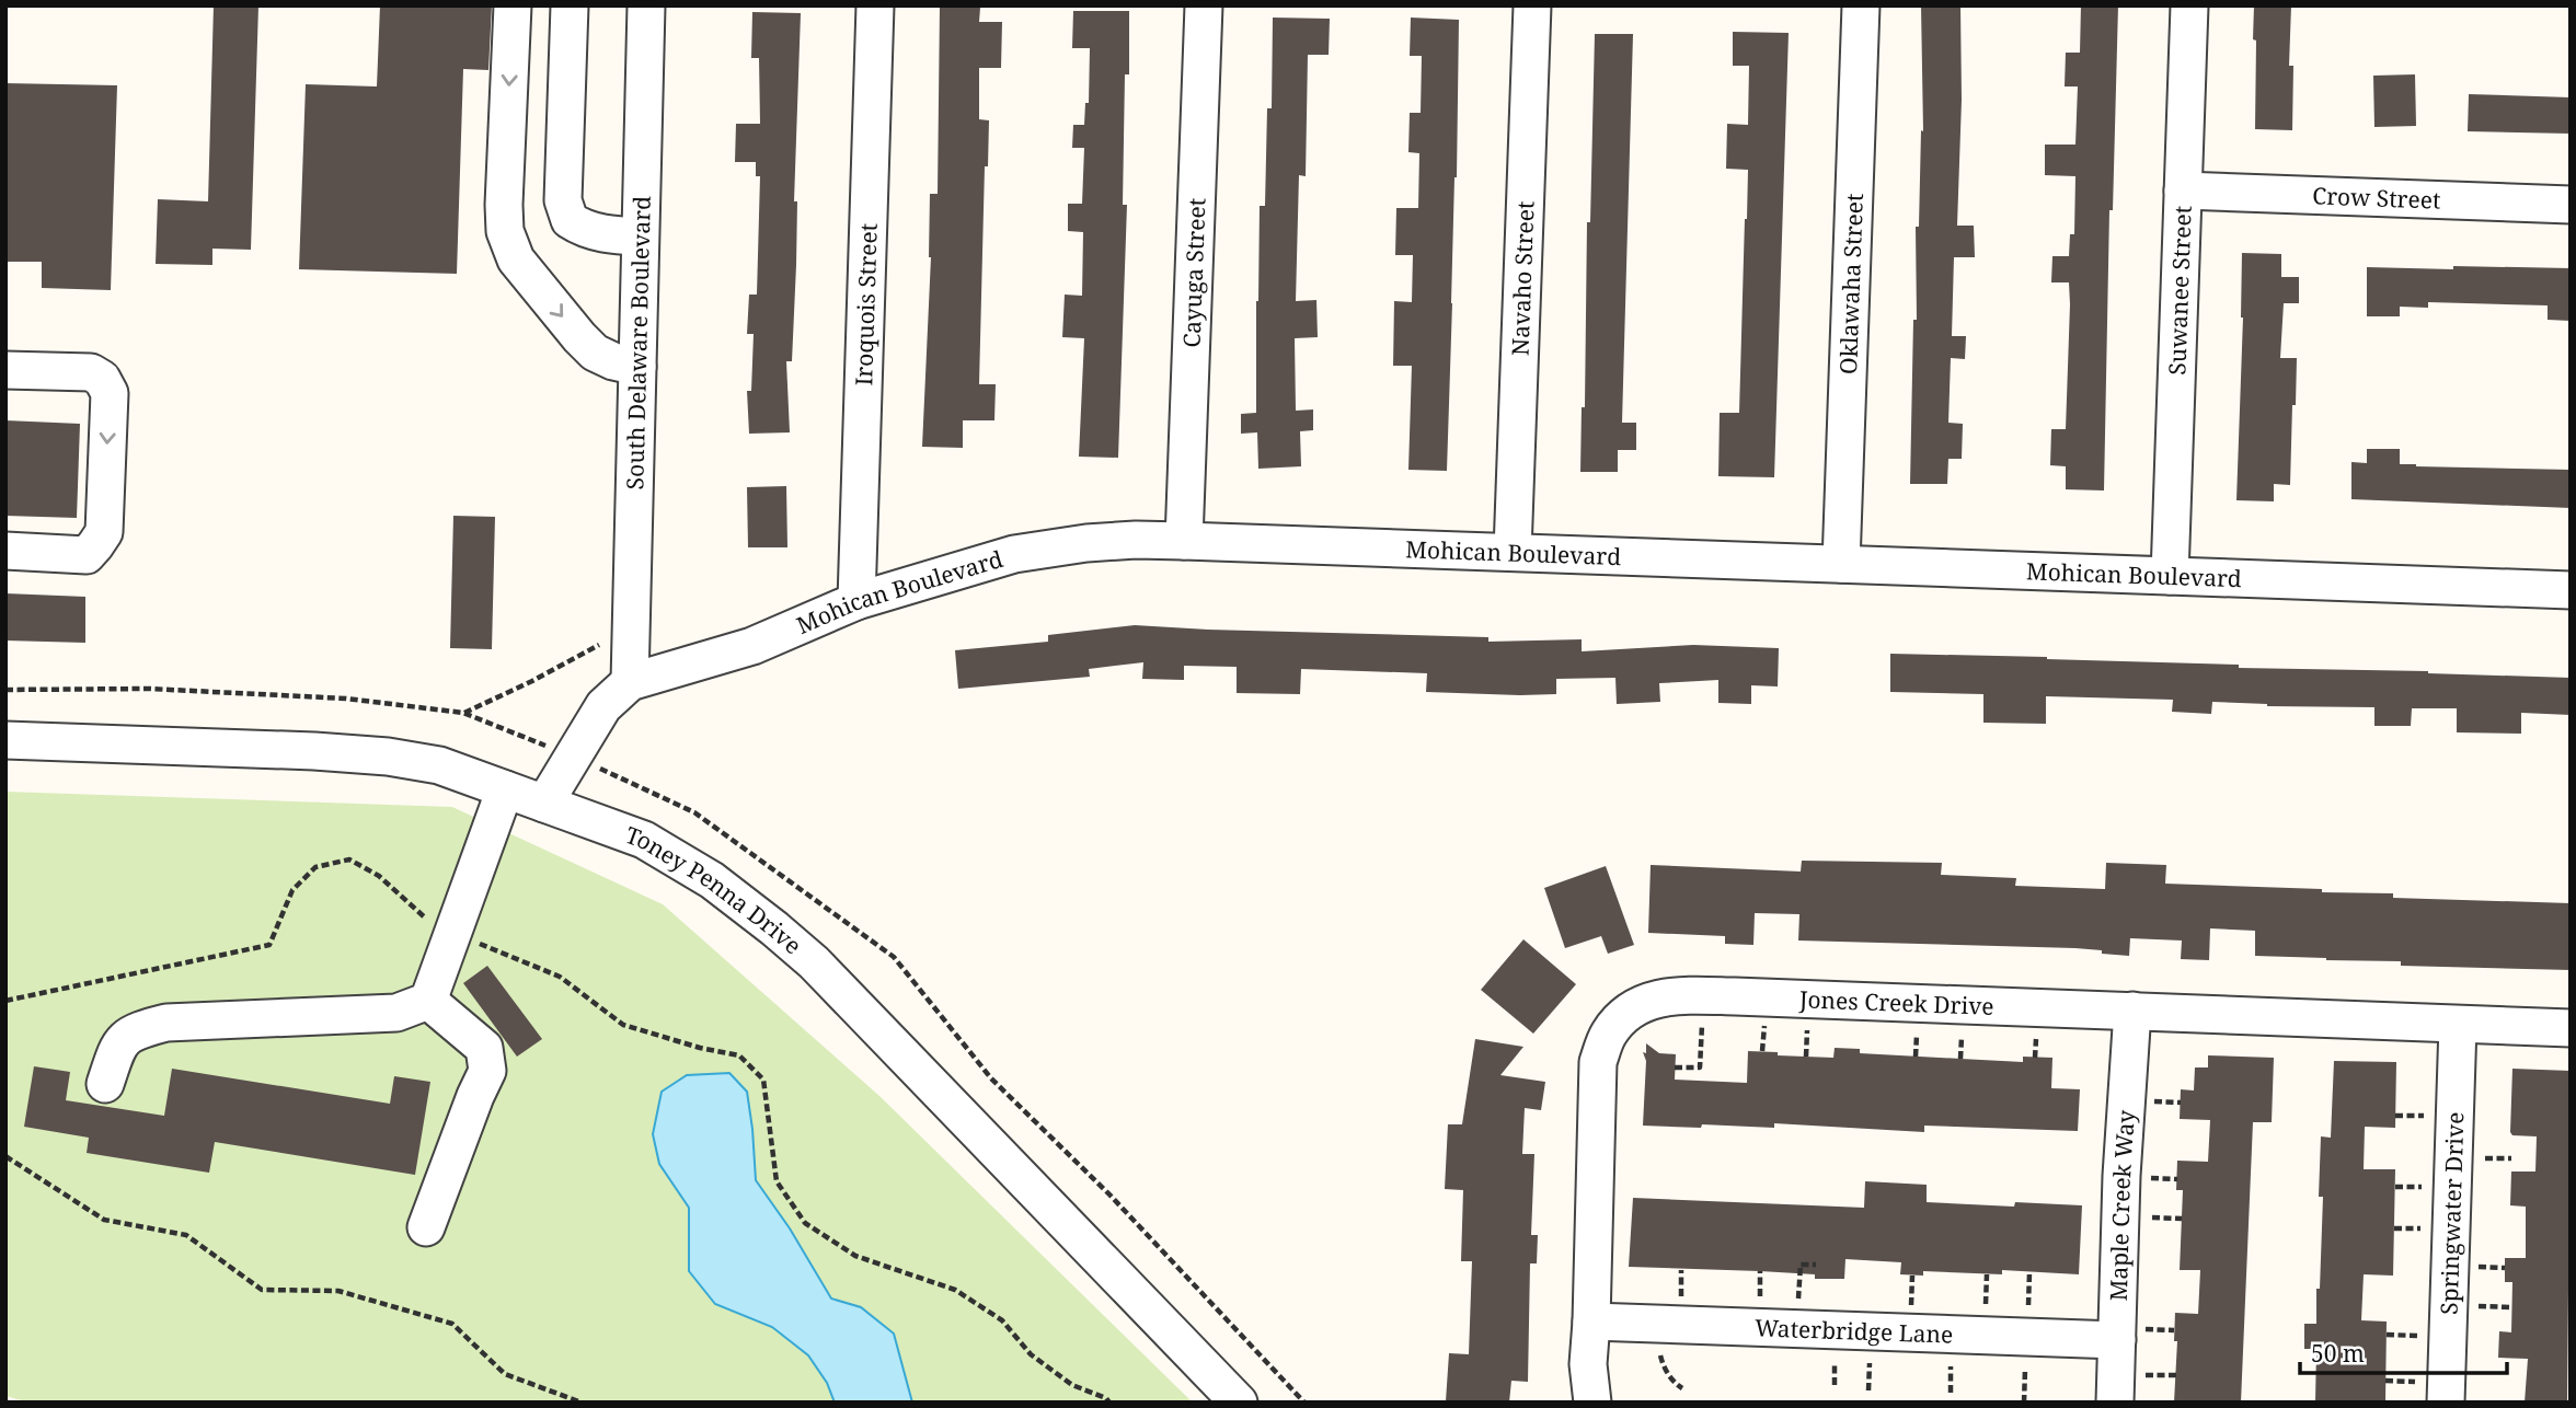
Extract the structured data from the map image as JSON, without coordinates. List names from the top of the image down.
{
  "streets": {
    "street": [
      "Crow Street",
      "Cayuga Street",
      "Navaho Street",
      "Oklawaha Street",
      "Suwanee Street",
      "Iroquois Street",
      "South Delaware Boulevard",
      "Mohican Boulevard",
      "Toney Penna Drive",
      "Jones Creek Drive",
      "Maple Creek Way",
      "Springwater Drive",
      "Waterbridge Lane"
    ]
  },
  "crossings": [
    ["Crow Street", "Suwanee Street"],
    ["Cayuga Street", "Mohican Boulevard"],
    ["Navaho Street", "Mohican Boulevard"],
    ["Oklawaha Street", "Mohican Boulevard"],
    ["Suwanee Street", "Mohican Boulevard"],
    ["Iroquois Street", "Mohican Boulevard"],
    ["South Delaware Boulevard", "Mohican Boulevard"],
    ["Mohican Boulevard", "Toney Penna Drive"],
    ["Jones Creek Drive", "Maple Creek Way"],
    ["Jones Creek Drive", "Springwater Drive"],
    ["Jones Creek Drive", "Waterbridge Lane"],
    ["Maple Creek Way", "Waterbridge Lane"]
  ],
  "scale_bar": "50 m"
}
